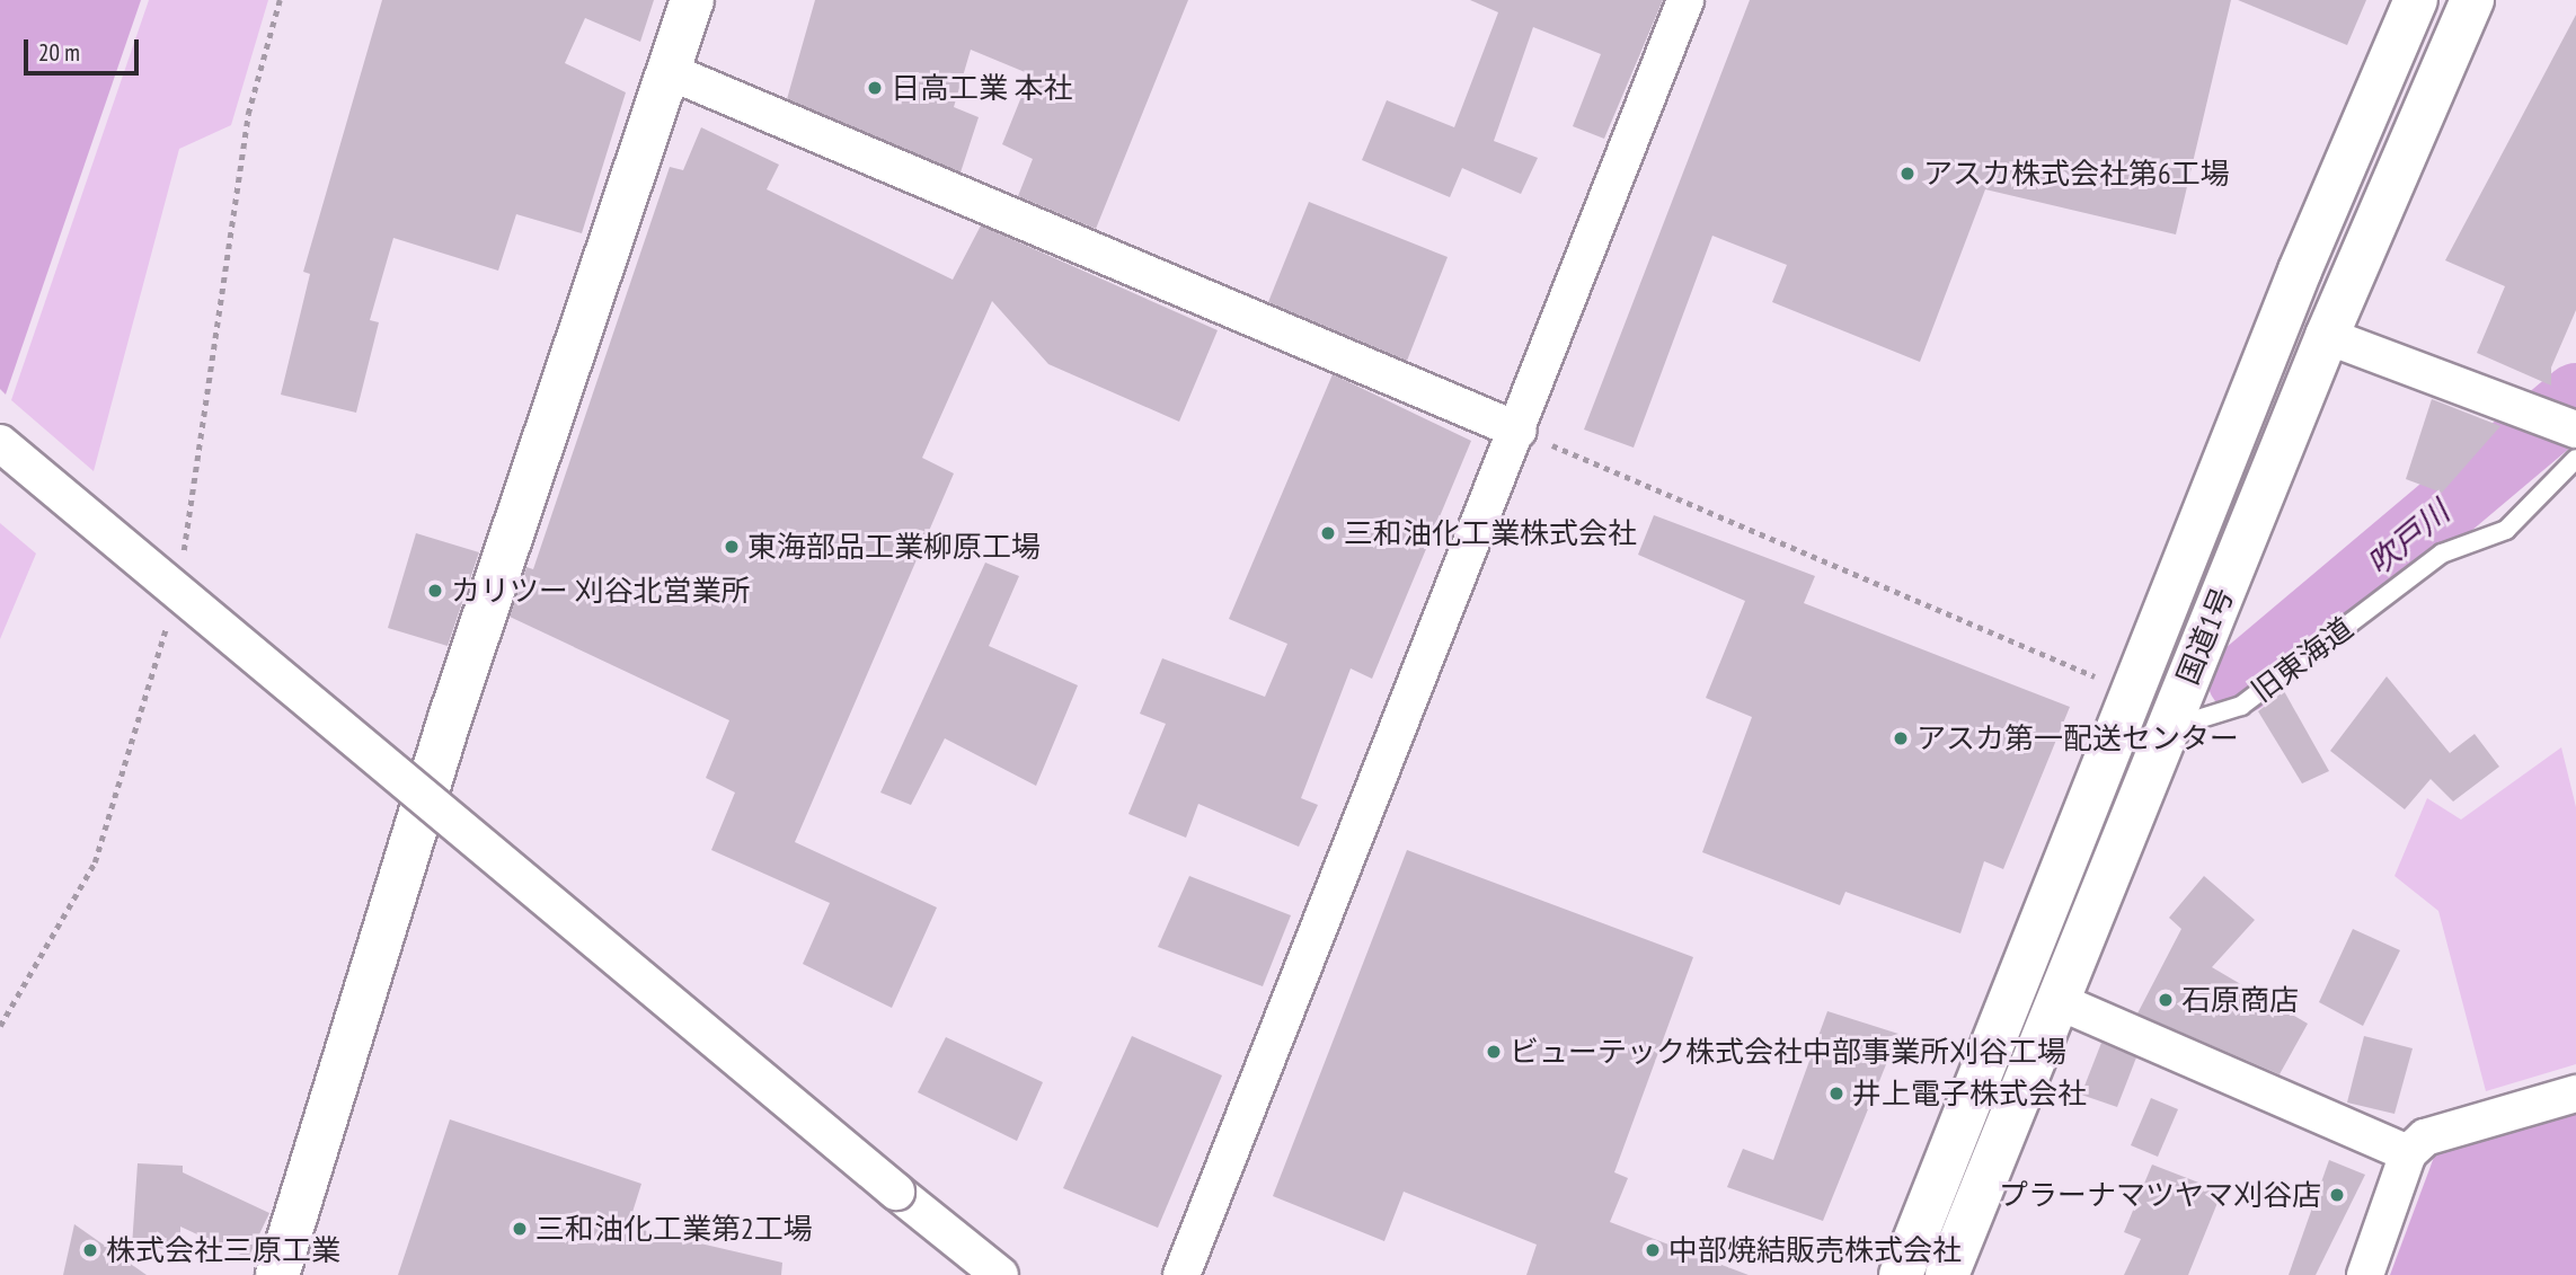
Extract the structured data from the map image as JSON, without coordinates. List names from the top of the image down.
{
  "streets": {
    "main road": ["国道1号"],
    "lane": ["旧東海道"]
  },
  "crossings": [
    ["国道1号", "旧東海道"]
  ],
  "water": ["吹戸川"],
  "places": [
    "日高工業 本社",
    "アスカ株式会社第6工場",
    "三和油化工業株式会社",
    "東海部品工業柳原工場",
    "カリツー 刈谷北営業所",
    "アスカ第一配送センター",
    "石原商店",
    "ビューテック株式会社中部事業所刈谷工場",
    "井上電子株式会社",
    "プラーナマツヤマ刈谷店",
    "三和油化工業第2工場",
    "株式会社三原工業",
    "中部焼結販売株式会社"
  ],
  "scale_bar": "20 m"
}
